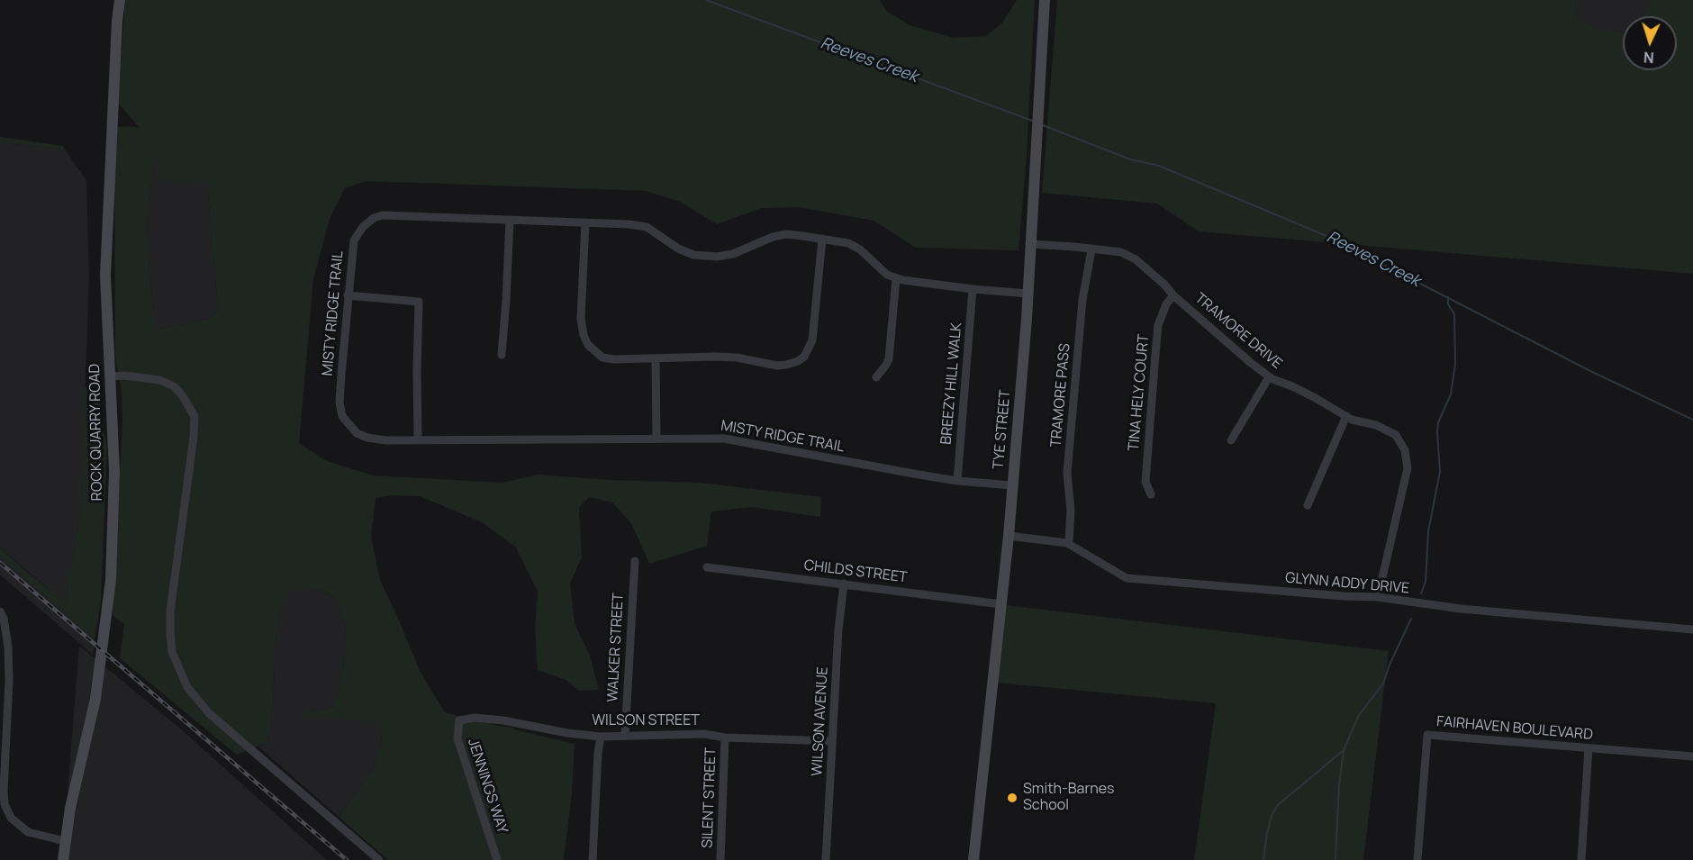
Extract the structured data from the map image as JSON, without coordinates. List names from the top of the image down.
{
  "streets": {
    "street": [
      "MISTY RIDGE TRAIL",
      "TRAMORE DRIVE",
      "BREEZY HILL WALK",
      "TINA HELY COURT",
      "TRAMORE PASS",
      "TYE STREET",
      "ROCK QUARRY ROAD",
      "CHILDS STREET",
      "GLYNN ADDY DRIVE",
      "WALKER STREET",
      "WILSON STREET",
      "WILSON AVENUE",
      "FAIRHAVEN BOULEVARD",
      "JENNINGS WAY",
      "SILENT STREET"
    ]
  },
  "crossings": [
    ["MISTY RIDGE TRAIL", "BREEZY HILL WALK"],
    ["MISTY RIDGE TRAIL", "TYE STREET"],
    ["TRAMORE DRIVE", "TINA HELY COURT"],
    ["TRAMORE DRIVE", "TRAMORE PASS"],
    ["TRAMORE DRIVE", "TYE STREET"],
    ["TRAMORE DRIVE", "GLYNN ADDY DRIVE"],
    ["TRAMORE PASS", "GLYNN ADDY DRIVE"],
    ["TYE STREET", "CHILDS STREET"],
    ["TYE STREET", "GLYNN ADDY DRIVE"],
    ["CHILDS STREET", "WILSON AVENUE"],
    ["WALKER STREET", "WILSON STREET"],
    ["WILSON STREET", "WILSON AVENUE"],
    ["WILSON STREET", "JENNINGS WAY"],
    ["WILSON STREET", "SILENT STREET"]
  ],
  "water": ["Reeves Creek"],
  "places": ["Smith-Barnes School"],
  "north": "bottom"
}
